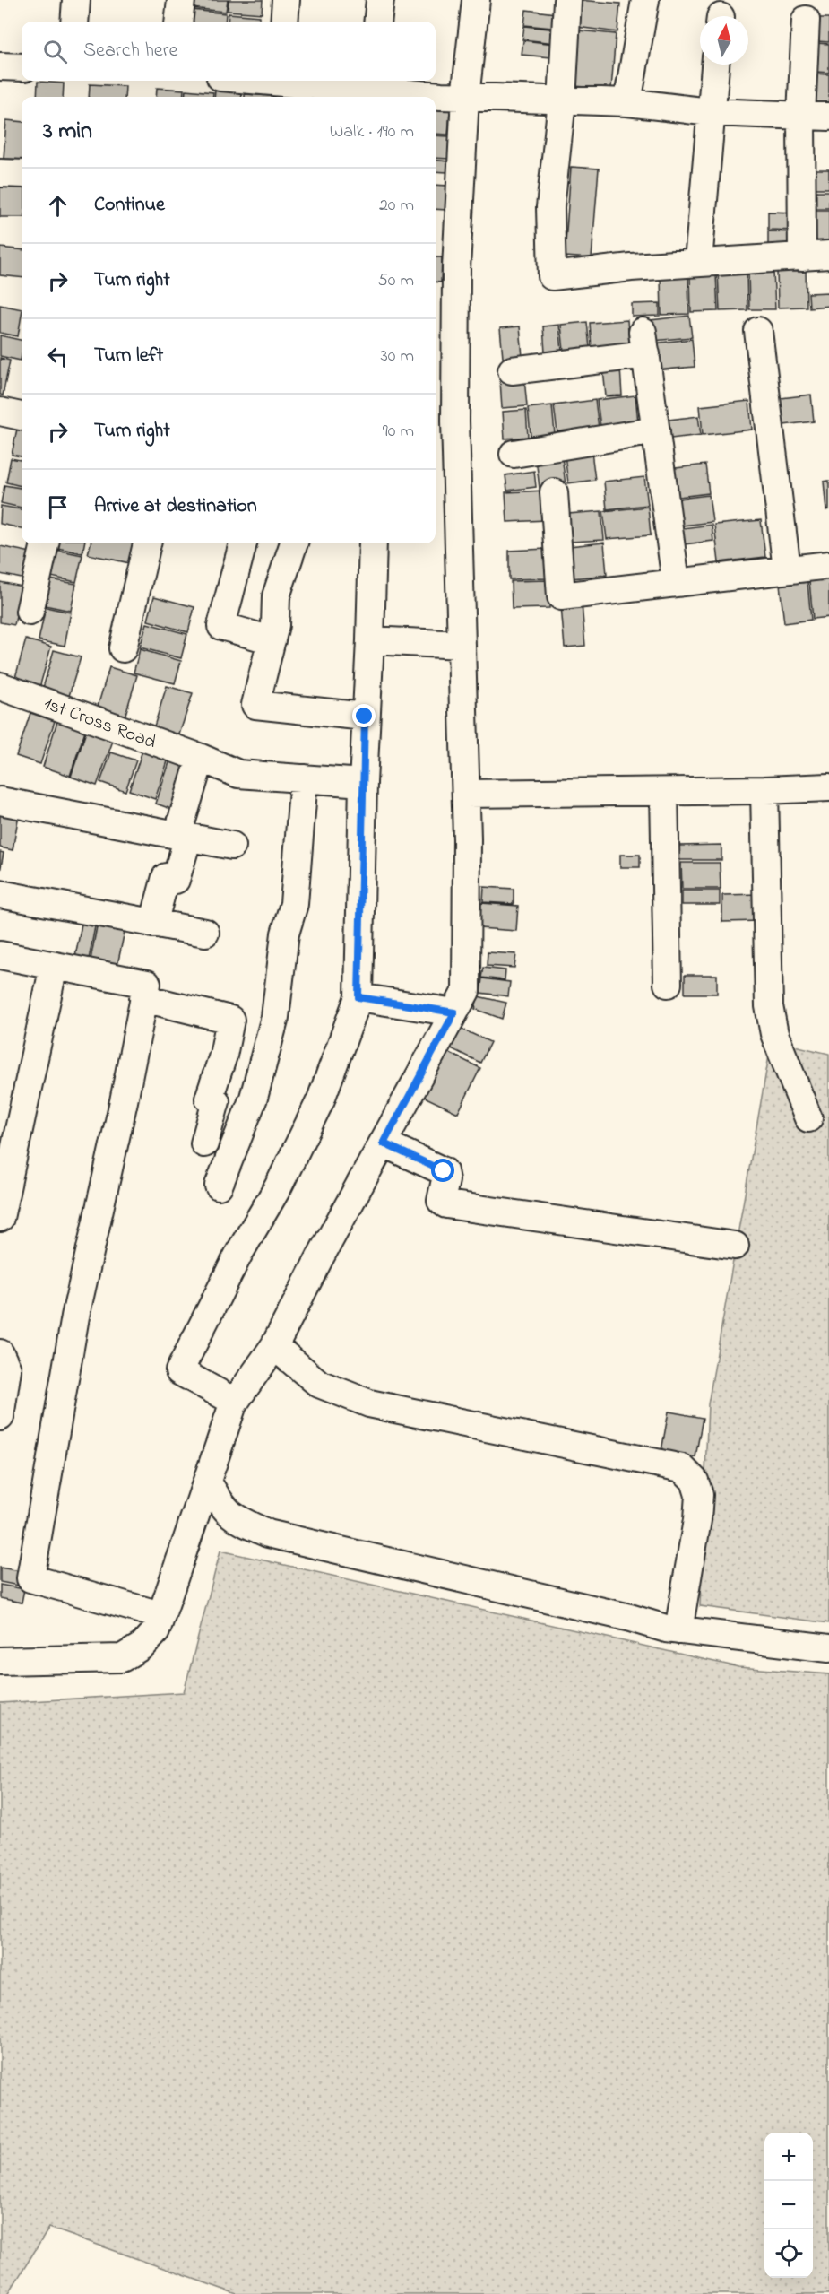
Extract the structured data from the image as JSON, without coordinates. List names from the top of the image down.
{
  "streets": {
    "street": ["1st Cross Road"]
  },
  "north": "top",
  "page": {
    "search": "Search here",
    "heading": ["3 min", "Walk · 190 m"],
    "list": [
      ["Continue", "20 m"],
      ["Turn right", "50 m"],
      ["Turn left", "30 m"],
      ["Turn right", "90 m"],
      "Arrive at destination"
    ],
    "map_buttons": ["+", "−"]
  }
}
